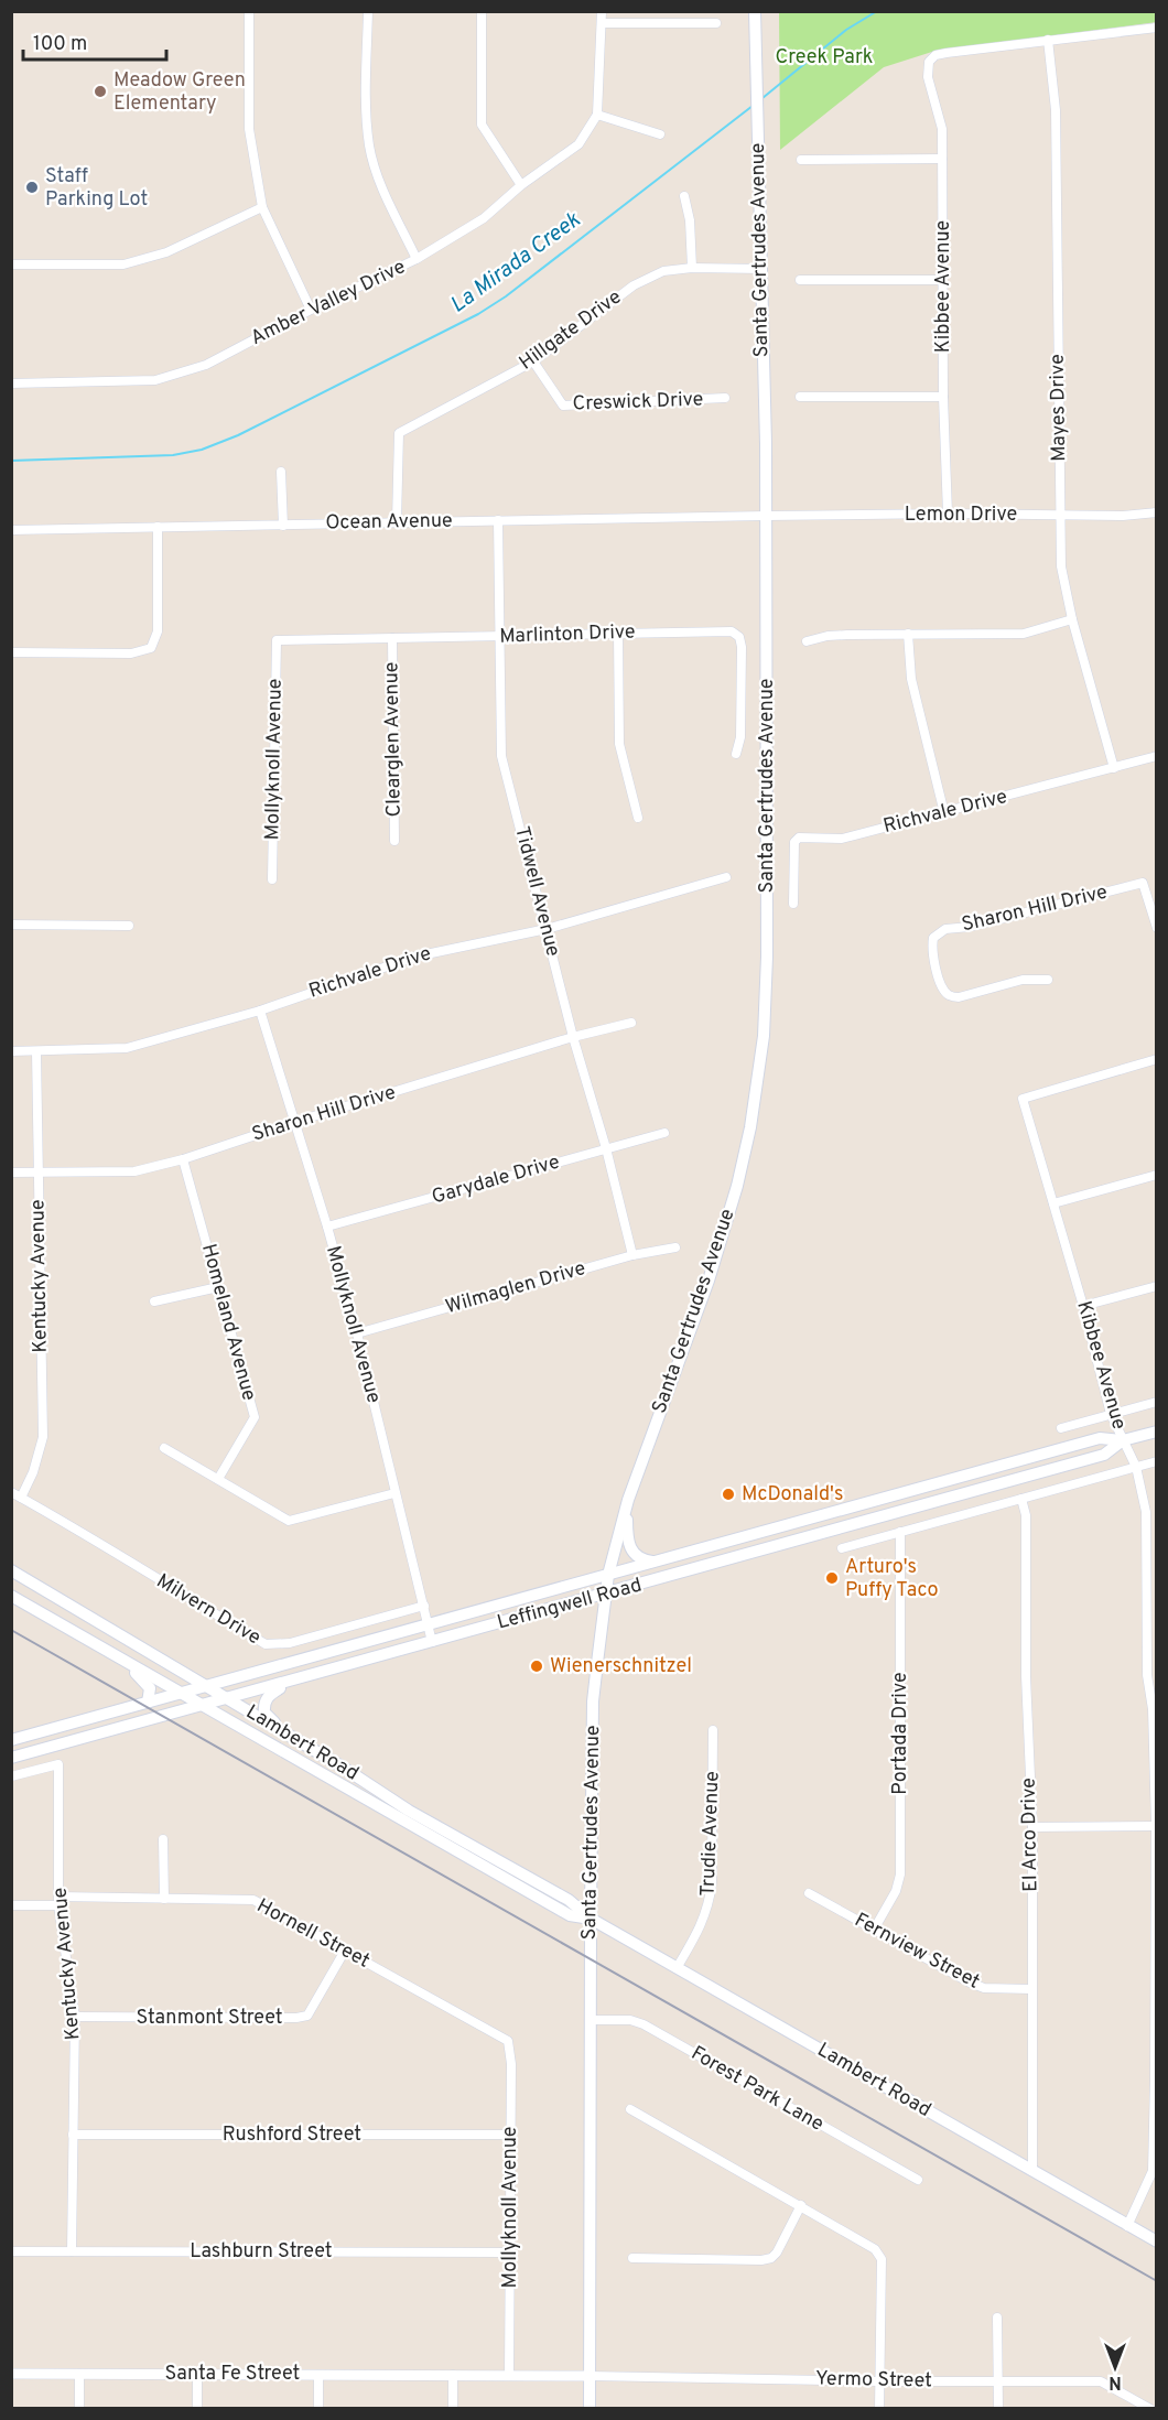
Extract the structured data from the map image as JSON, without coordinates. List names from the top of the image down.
{
  "streets": {
    "main road": ["Santa Gertrudes Avenue", "Leffingwell Road", "Lambert Road"],
    "street": [
      "Kibbee Avenue",
      "Amber Valley Drive",
      "Hillgate Drive",
      "Creswick Drive",
      "Mayes Drive",
      "Lemon Drive",
      "Ocean Avenue",
      "Marlinton Drive",
      "Clearglen Avenue",
      "Mollyknoll Avenue",
      "Richvale Drive",
      "Tidwell Avenue",
      "Sharon Hill Drive",
      "Garydale Drive",
      "Kentucky Avenue",
      "Wilmaglen Drive",
      "Homeland Avenue",
      "Milvern Drive",
      "Portada Drive",
      "Trudie Avenue",
      "El Arco Drive",
      "Hornell Street",
      "Fernview Street",
      "Stanmont Street",
      "Forest Park Lane",
      "Rushford Street",
      "Lashburn Street",
      "Santa Fe Street",
      "Yermo Street"
    ]
  },
  "crossings": [
    ["Santa Gertrudes Avenue", "Hillgate Drive"],
    ["Santa Gertrudes Avenue", "Lemon Drive"],
    ["Santa Gertrudes Avenue", "Ocean Avenue"],
    ["Santa Gertrudes Avenue", "Leffingwell Road"],
    ["Santa Gertrudes Avenue", "Lambert Road"],
    ["Santa Gertrudes Avenue", "Forest Park Lane"],
    ["Santa Gertrudes Avenue", "Santa Fe Street"],
    ["Santa Gertrudes Avenue", "Yermo Street"],
    ["Kibbee Avenue", "Mayes Drive"],
    ["Kibbee Avenue", "Lemon Drive"],
    ["Kibbee Avenue", "Leffingwell Road"],
    ["Kibbee Avenue", "Lambert Road"],
    ["Hillgate Drive", "Creswick Drive"],
    ["Hillgate Drive", "Ocean Avenue"],
    ["Mayes Drive", "Lemon Drive"],
    ["Mayes Drive", "Richvale Drive"],
    ["Lemon Drive", "Ocean Avenue"],
    ["Ocean Avenue", "Tidwell Avenue"],
    ["Marlinton Drive", "Clearglen Avenue"],
    ["Marlinton Drive", "Mollyknoll Avenue"],
    ["Marlinton Drive", "Tidwell Avenue"],
    ["Mollyknoll Avenue", "Richvale Drive"],
    ["Mollyknoll Avenue", "Sharon Hill Drive"],
    ["Mollyknoll Avenue", "Garydale Drive"],
    ["Mollyknoll Avenue", "Wilmaglen Drive"],
    ["Mollyknoll Avenue", "Leffingwell Road"],
    ["Mollyknoll Avenue", "Milvern Drive"],
    ["Mollyknoll Avenue", "Hornell Street"],
    ["Mollyknoll Avenue", "Rushford Street"],
    ["Mollyknoll Avenue", "Lashburn Street"],
    ["Mollyknoll Avenue", "Santa Fe Street"],
    ["Richvale Drive", "Tidwell Avenue"],
    ["Richvale Drive", "Kentucky Avenue"],
    ["Tidwell Avenue", "Sharon Hill Drive"],
    ["Tidwell Avenue", "Garydale Drive"],
    ["Tidwell Avenue", "Wilmaglen Drive"],
    ["Sharon Hill Drive", "Kentucky Avenue"],
    ["Sharon Hill Drive", "Homeland Avenue"],
    ["Kentucky Avenue", "Milvern Drive"],
    ["Kentucky Avenue", "Hornell Street"],
    ["Kentucky Avenue", "Stanmont Street"],
    ["Kentucky Avenue", "Rushford Street"],
    ["Kentucky Avenue", "Lashburn Street"],
    ["Leffingwell Road", "Lambert Road"],
    ["Portada Drive", "Fernview Street"],
    ["Lambert Road", "Trudie Avenue"],
    ["Lambert Road", "El Arco Drive"],
    ["El Arco Drive", "Fernview Street"],
    ["Hornell Street", "Stanmont Street"],
    ["Santa Fe Street", "Yermo Street"]
  ],
  "water": ["La Mirada Creek"],
  "parks": ["Creek Park"],
  "places": [
    "Meadow Green Elementary",
    "Staff Parking Lot",
    "McDonald's",
    "Arturo's Puffy Taco",
    "Wienerschnitzel"
  ],
  "scale_bar": "100 m",
  "north": "bottom"
}
